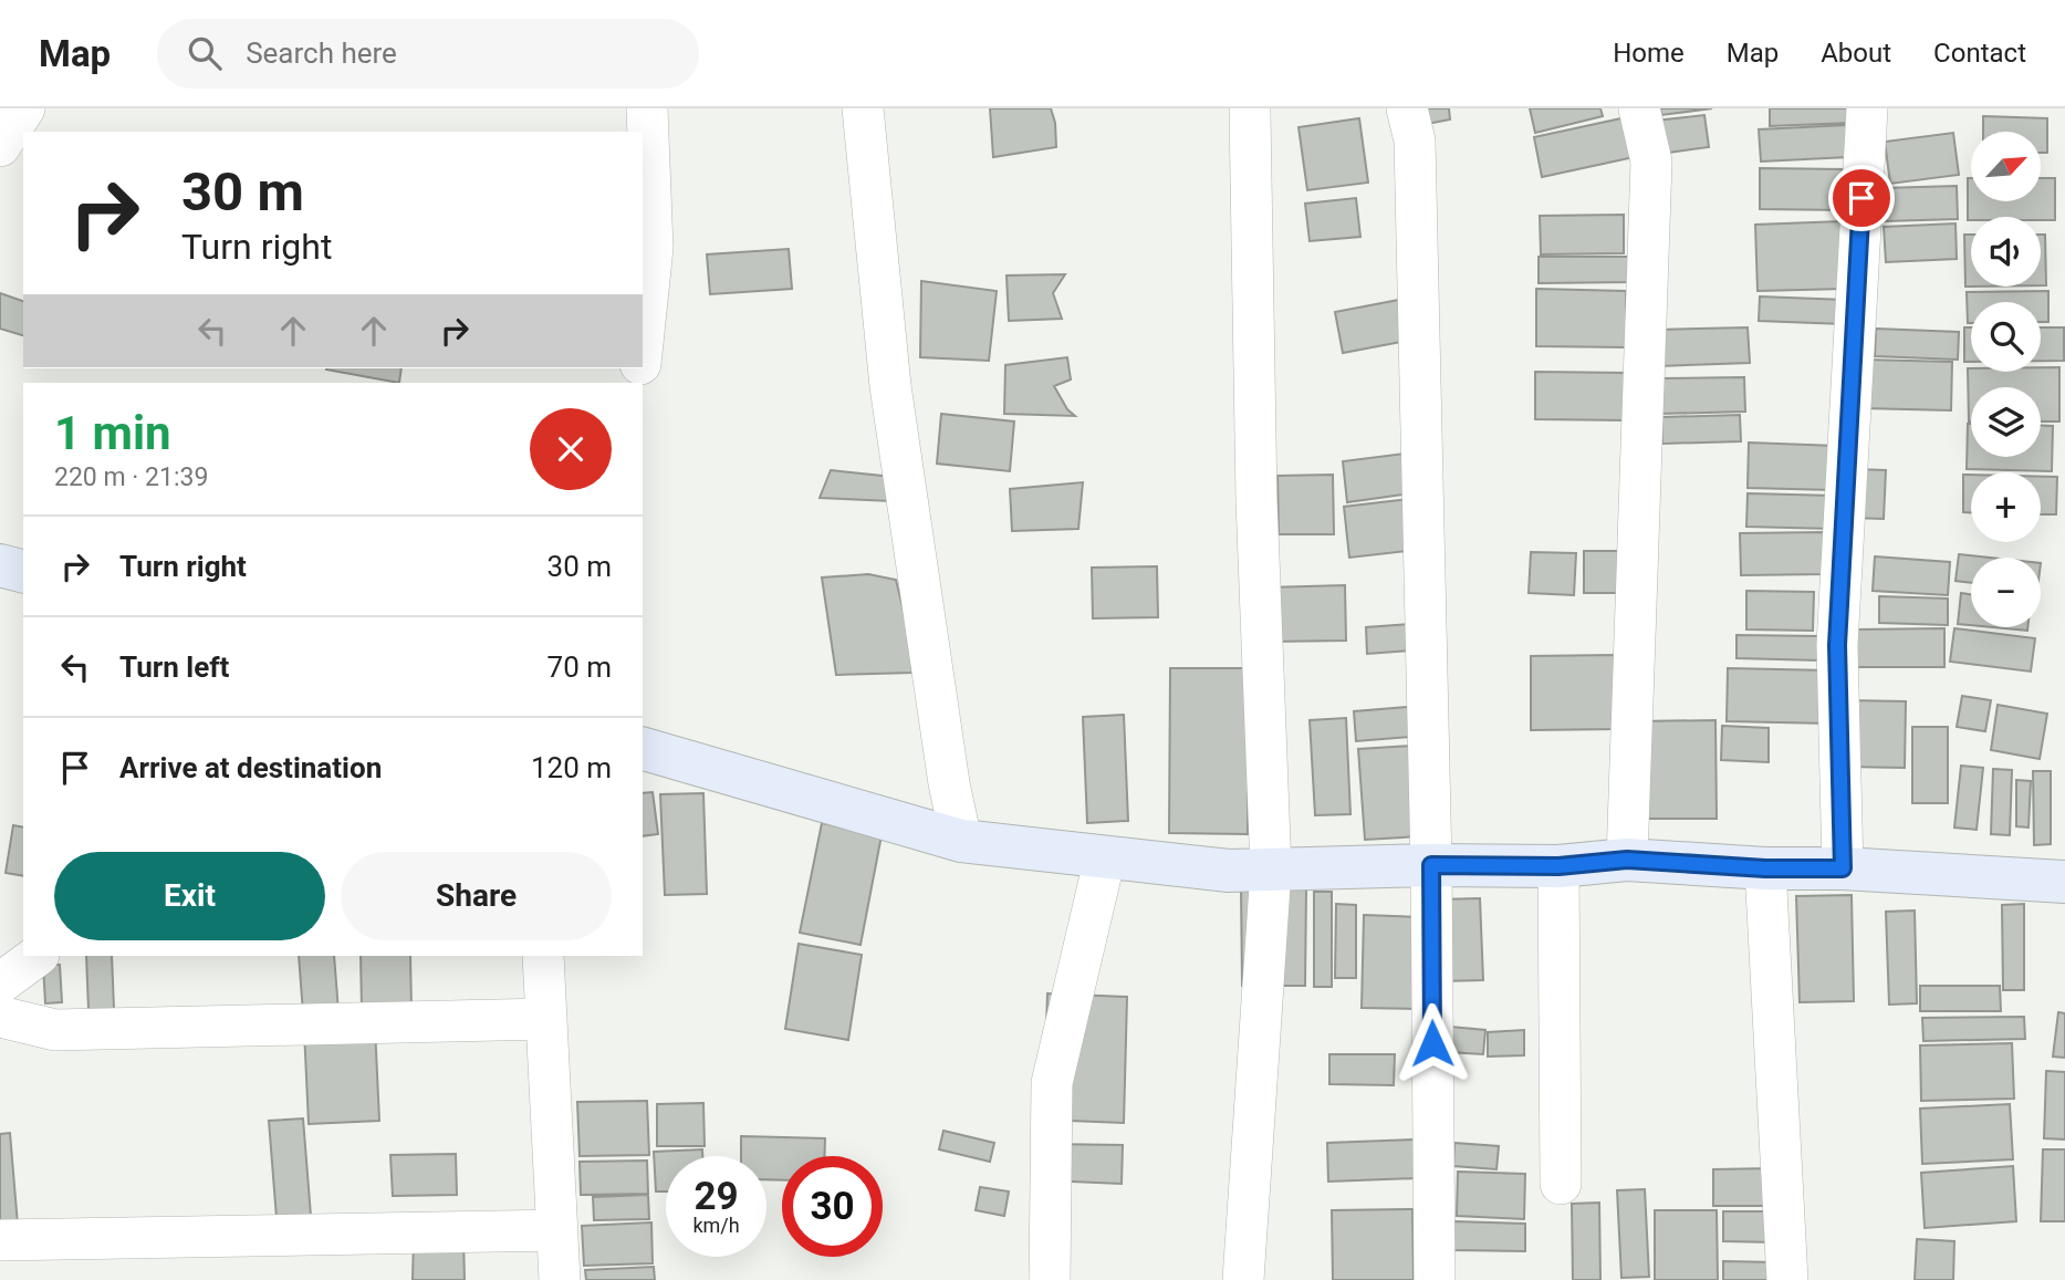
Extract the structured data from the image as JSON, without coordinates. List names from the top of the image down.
{
  "north": "top right",
  "page": {
    "header": "Map",
    "search": "Search here",
    "nav": [
      "Home",
      "Map",
      "About",
      "Contact"
    ],
    "map_buttons": ["+", "−"],
    "turn": ["30 m", "Turn right"],
    "heading": ["1 min", "220 m · 21:39"],
    "list": [
      {
        "name": "Turn right",
        "value": "30 m"
      },
      {
        "name": "Turn left",
        "value": "70 m"
      },
      {
        "name": "Arrive at destination",
        "value": "120 m"
      }
    ],
    "buttons": ["Exit", "Share"],
    "speed": "29 km/h",
    "limit": "30"
  }
}
